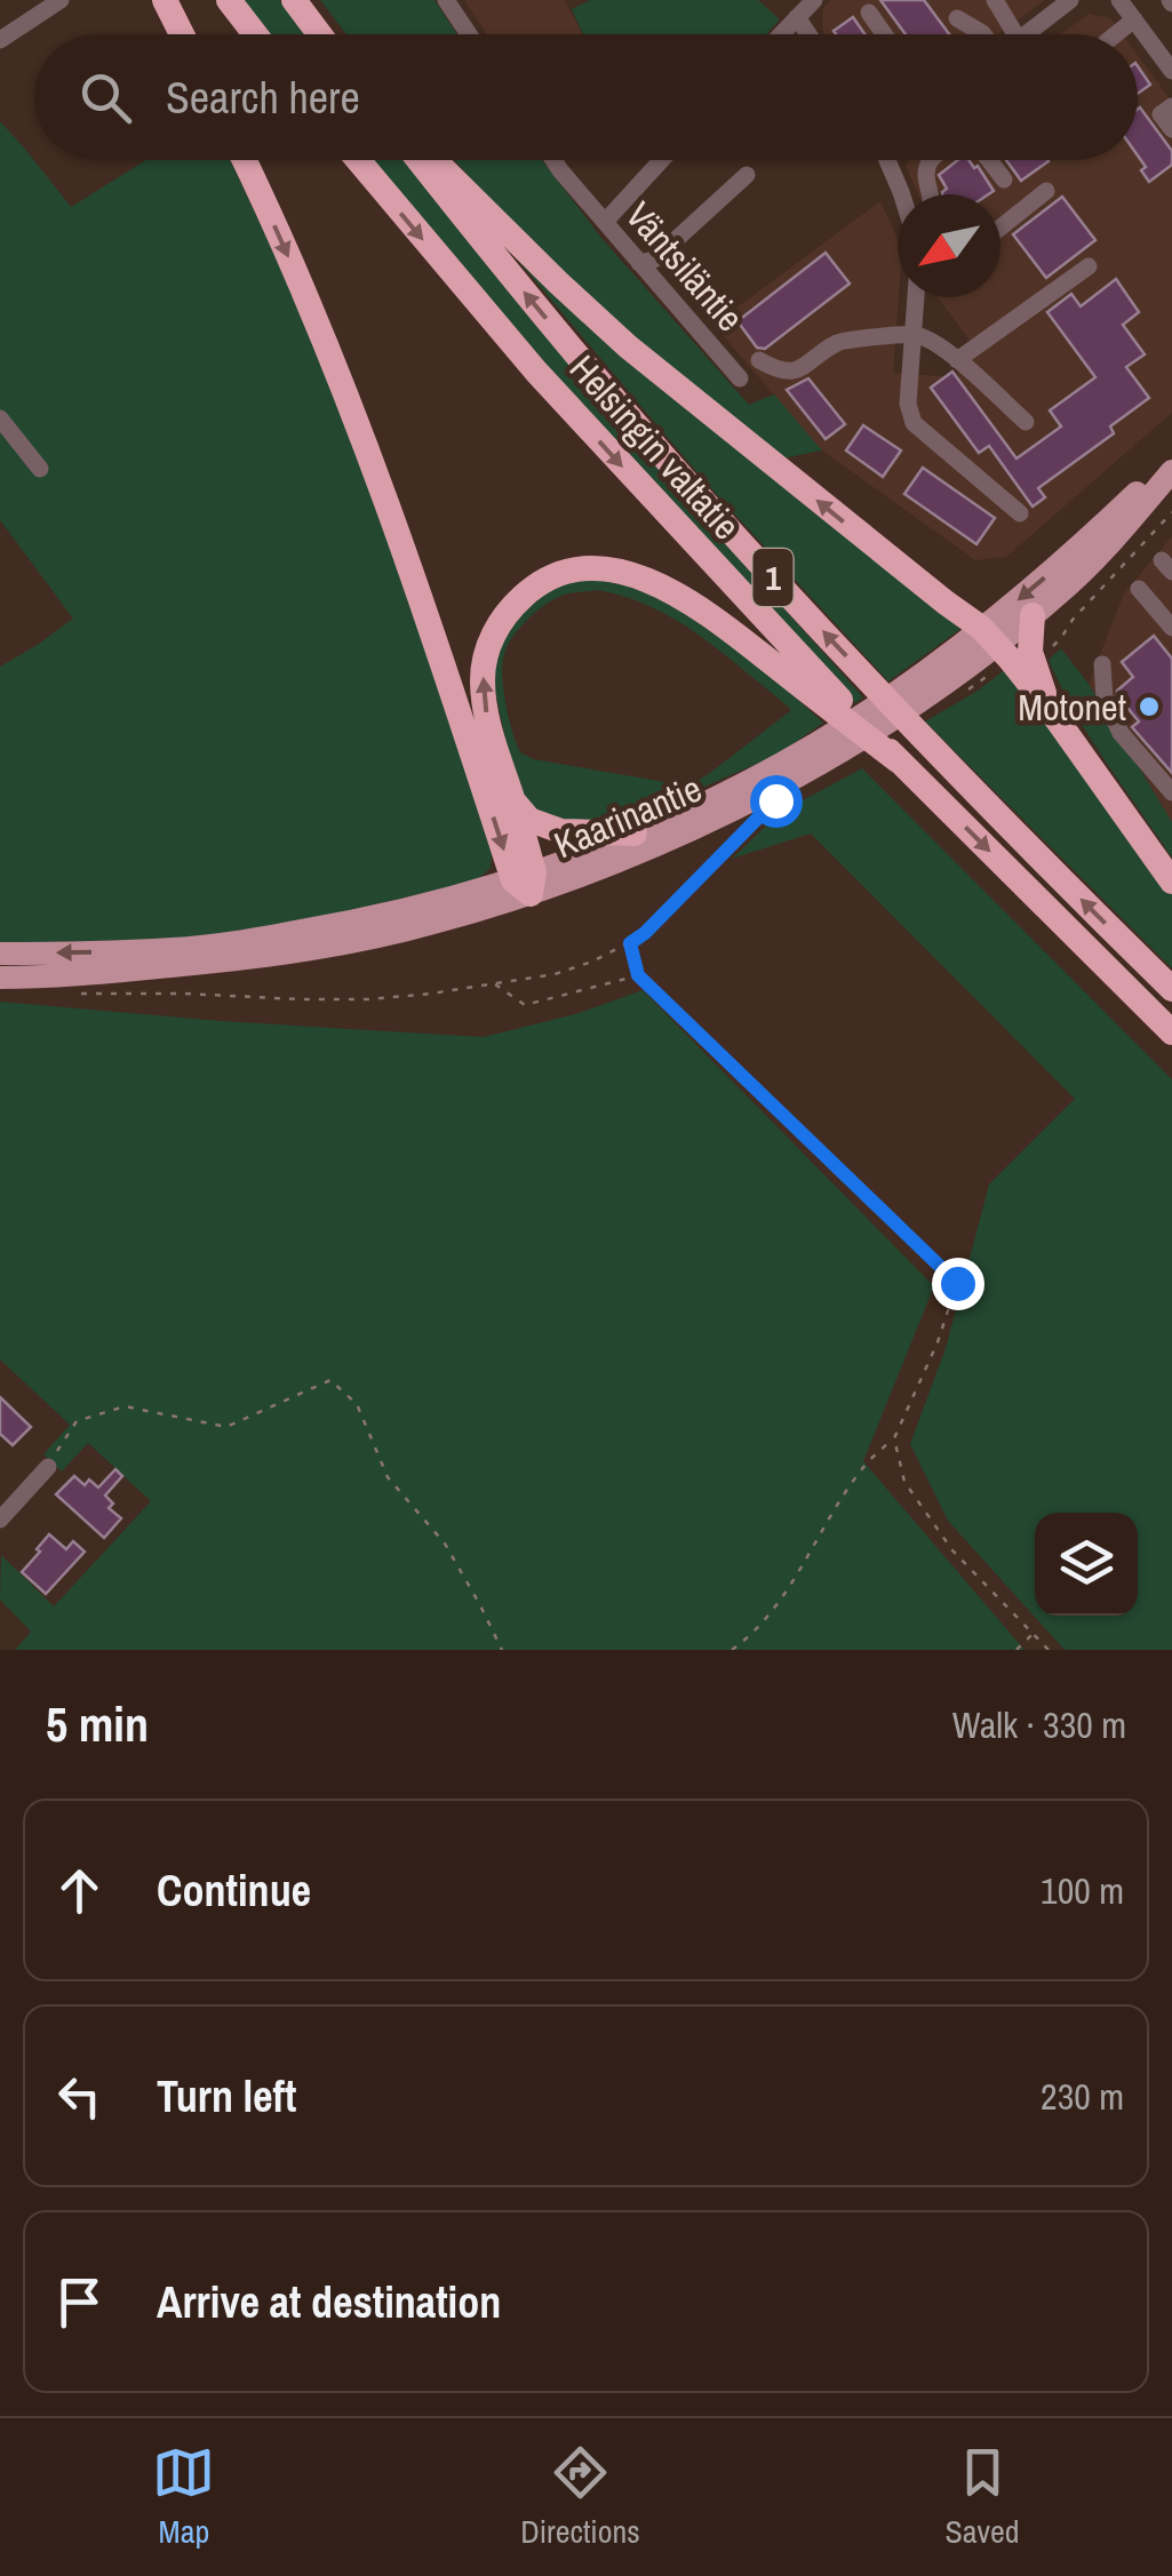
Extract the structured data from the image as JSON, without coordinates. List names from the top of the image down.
{
  "streets": {
    "highway": ["Helsingin valtatie", "1"],
    "main road": ["Kaarinantie"],
    "street": ["Väntsiläntie"]
  },
  "places": ["Motonet"],
  "north": "bottom left",
  "page": {
    "search": "Search here",
    "heading": ["5 min", "Walk · 330 m"],
    "list": [
      ["Continue", "100 m"],
      ["Turn left", "230 m"],
      "Arrive at destination"
    ],
    "nav": ["Map", "Directions", "Saved"]
  }
}
